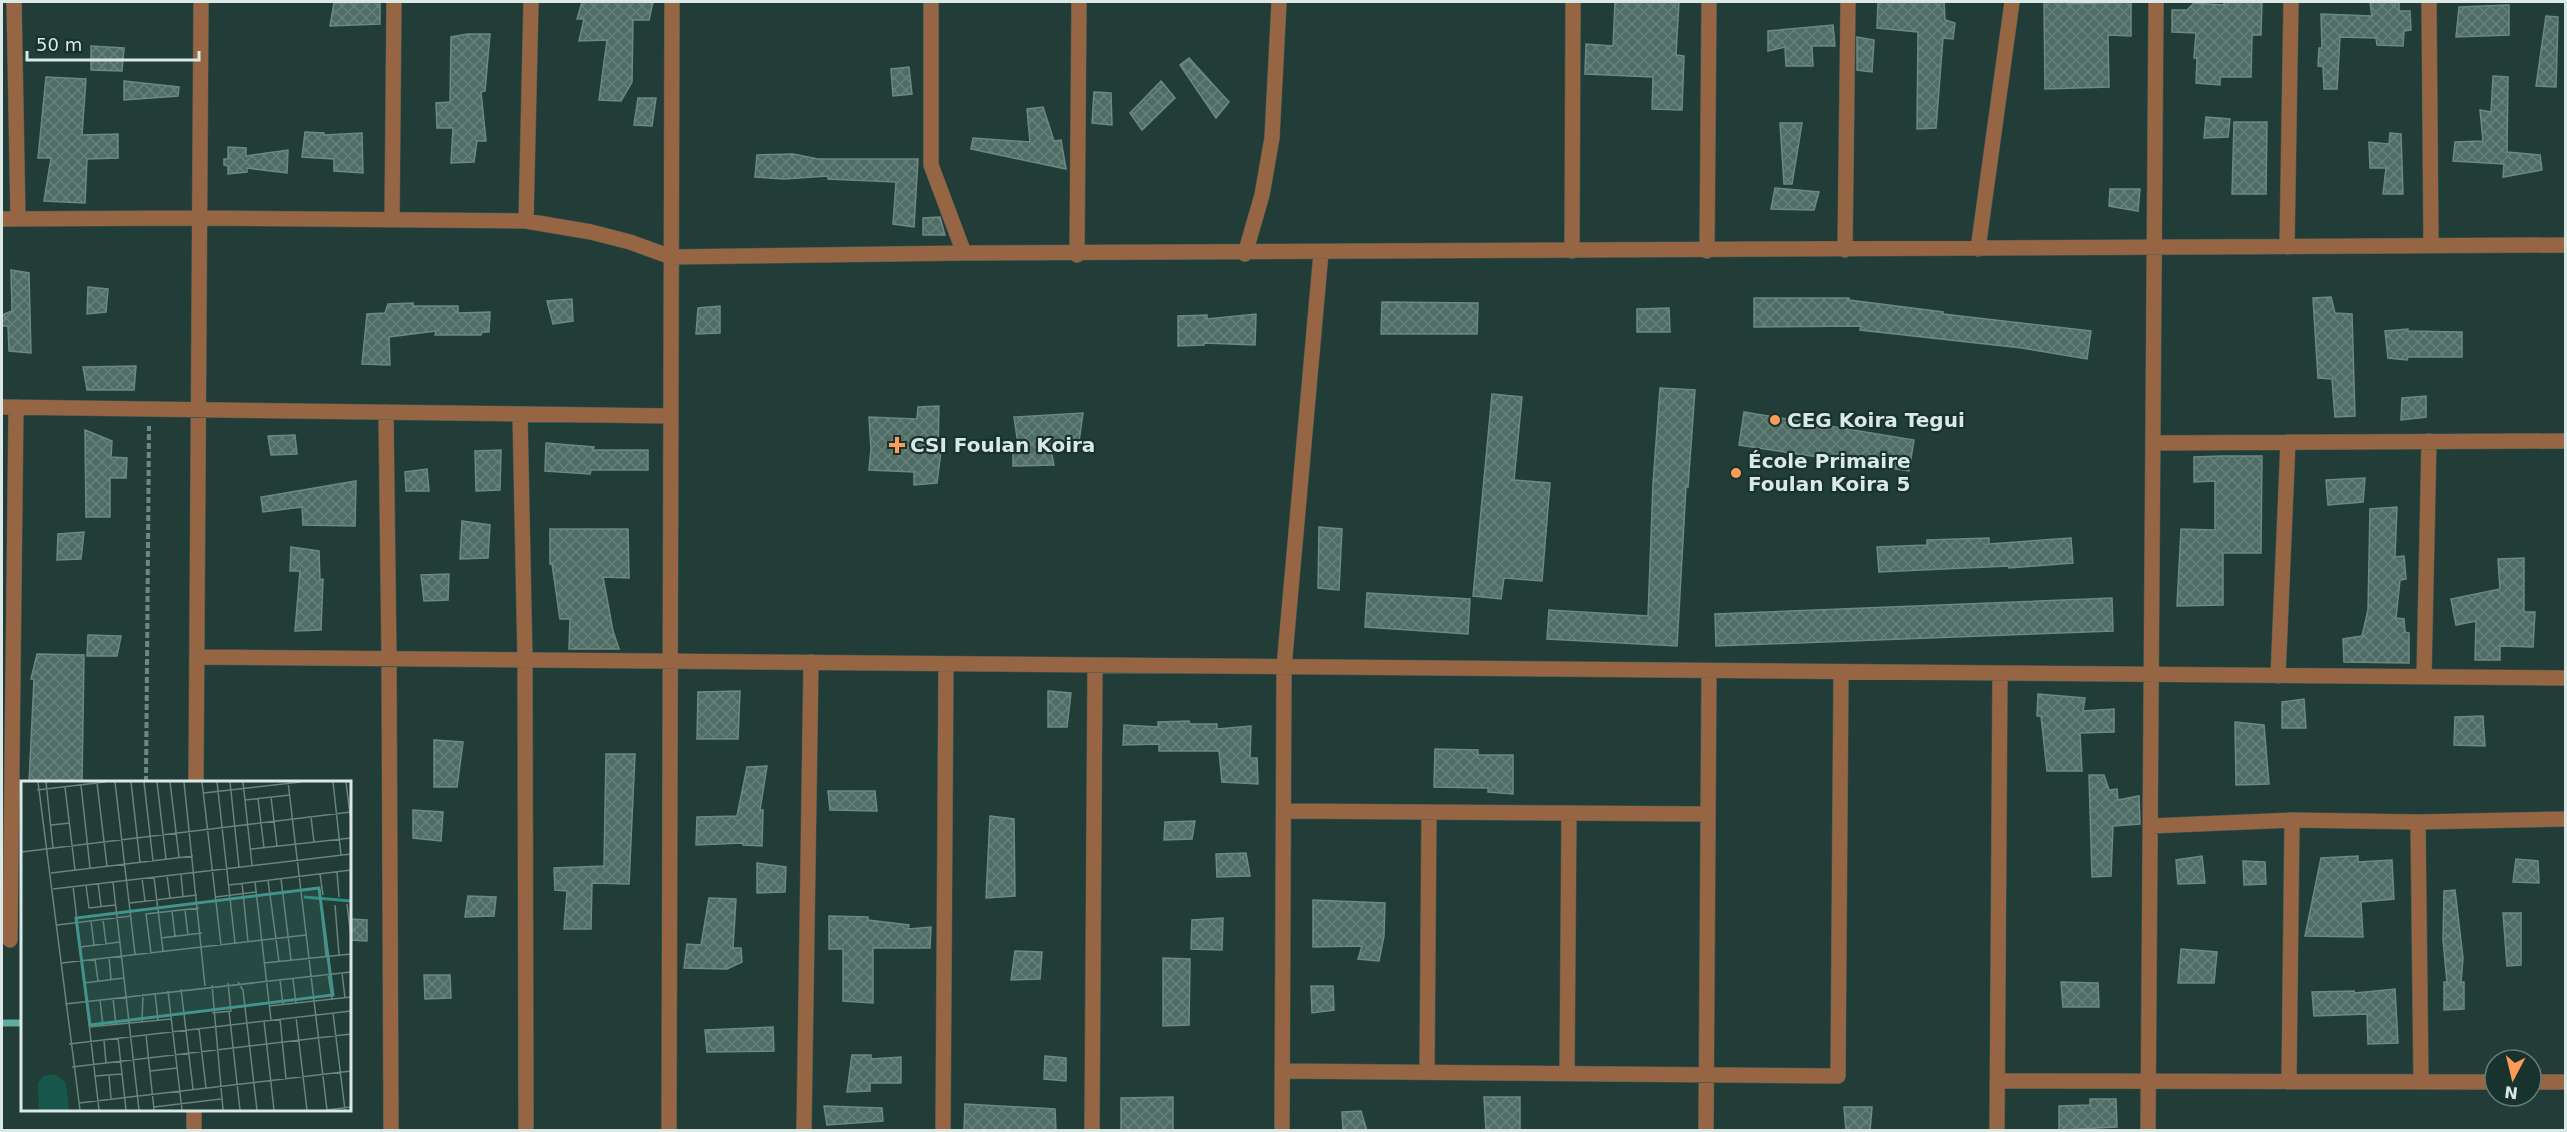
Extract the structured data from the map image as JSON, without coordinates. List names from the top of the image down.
{
  "places": {
    "other": ["CEG Koira Tegui", "École Primaire Foulan Koira 5"],
    "health": ["CSI Foulan Koira"]
  },
  "scale_bar": "50 m",
  "north": "bottom"
}
